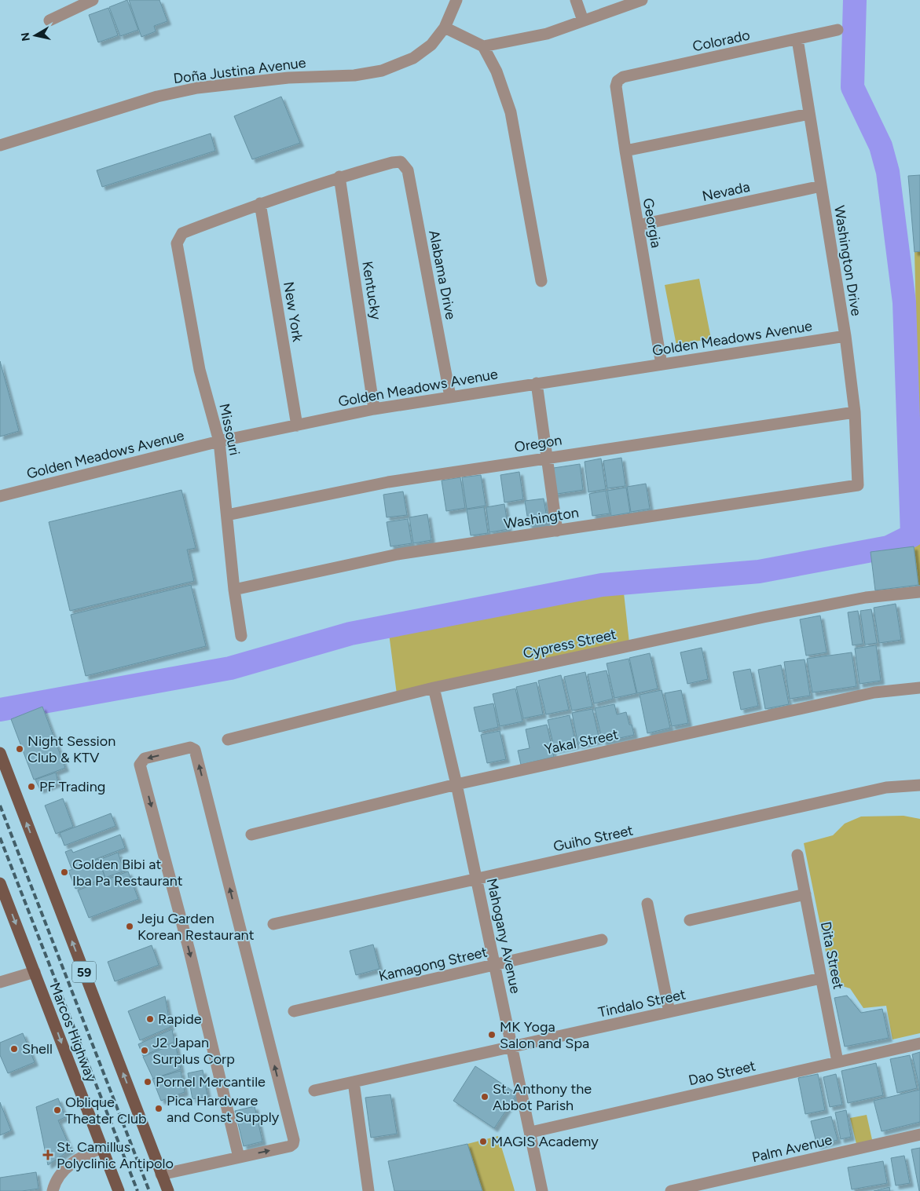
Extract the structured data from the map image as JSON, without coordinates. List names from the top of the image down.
{
  "streets": {
    "main road": ["59", "Marcos Highway"],
    "street": [
      "Colorado",
      "Doña Justina Avenue",
      "Nevada",
      "Georgia",
      "Washington Drive",
      "Alabama Drive",
      "Kentucky",
      "New York",
      "Golden Meadows Avenue",
      "Missouri",
      "Oregon",
      "Washington",
      "Cypress Street",
      "Yakal Street",
      "Guiho Street",
      "Mahogany Avenue",
      "Dita Street",
      "Kamagong Street",
      "Tindalo Street",
      "Dao Street",
      "Palm Avenue"
    ]
  },
  "crossings": [
    ["Colorado", "Georgia"],
    ["Colorado", "Washington Drive"],
    ["Nevada", "Georgia"],
    ["Nevada", "Washington Drive"],
    ["Georgia", "Golden Meadows Avenue"],
    ["Washington Drive", "Golden Meadows Avenue"],
    ["Washington Drive", "Oregon"],
    ["Washington Drive", "Washington"],
    ["Alabama Drive", "Kentucky"],
    ["Alabama Drive", "Golden Meadows Avenue"],
    ["Kentucky", "Golden Meadows Avenue"],
    ["New York", "Golden Meadows Avenue"],
    ["New York", "Missouri"],
    ["Golden Meadows Avenue", "Missouri"],
    ["Missouri", "Oregon"],
    ["Missouri", "Washington"],
    ["Cypress Street", "Mahogany Avenue"],
    ["Yakal Street", "Mahogany Avenue"],
    ["Guiho Street", "Mahogany Avenue"],
    ["Mahogany Avenue", "Kamagong Street"],
    ["Mahogany Avenue", "Tindalo Street"],
    ["Mahogany Avenue", "Dao Street"],
    ["Dita Street", "Tindalo Street"],
    ["Dita Street", "Dao Street"]
  ],
  "places": {
    "other": [
      "Night Session Club & KTV",
      "PF Trading",
      "Golden Bibi at Iba Pa Restaurant",
      "Jeju Garden Korean Restaurant",
      "Rapide",
      "MK Yoga Salon and Spa",
      "Shell",
      "J2 Japan Surplus Corp",
      "Pornel Mercantile",
      "St. Anthony the Abbot Parish",
      "Pica Hardware and Const Supply",
      "Oblique Theater Club",
      "MAGIS Academy"
    ],
    "health": ["St. Camillus Polyclinic Antipolo"]
  },
  "north": "left"
}
